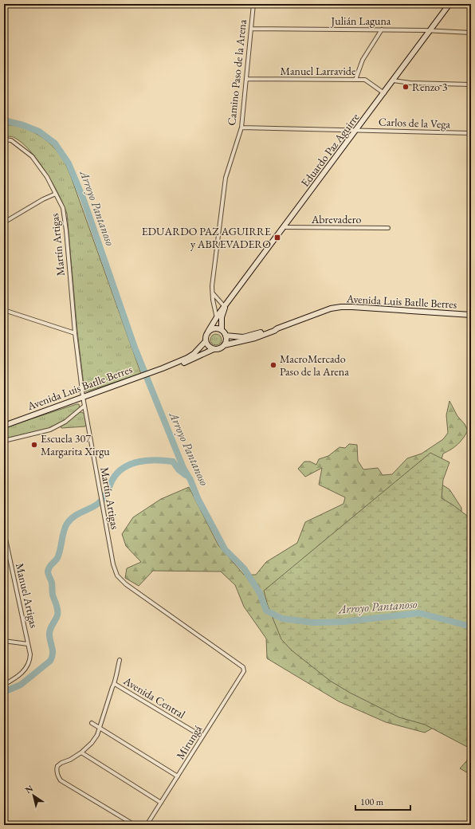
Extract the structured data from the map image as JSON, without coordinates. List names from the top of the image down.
{
  "streets": {
    "main road": ["Eduardo Paz Aguirre", "Avenida Luis Batlle Berres"],
    "street": [
      "Julián Laguna",
      "Manuel Larravide",
      "Camino Paso de la Arena",
      "Carlos de la Vega",
      "Abrevadero",
      "Martín Artigas",
      "Manuel Artigas",
      "Avenida Central",
      "Mirungá"
    ]
  },
  "crossings": [
    ["Julián Laguna", "Camino Paso de la Arena"],
    ["Julián Laguna", "Eduardo Paz Aguirre"],
    ["Manuel Larravide", "Camino Paso de la Arena"],
    ["Manuel Larravide", "Eduardo Paz Aguirre"],
    ["Camino Paso de la Arena", "Carlos de la Vega"],
    ["Carlos de la Vega", "Eduardo Paz Aguirre"],
    ["Eduardo Paz Aguirre", "Abrevadero"],
    ["Martín Artigas", "Avenida Luis Batlle Berres"],
    ["Martín Artigas", "Mirungá"],
    ["Avenida Central", "Mirungá"]
  ],
  "water": ["Arroyo Pantanoso"],
  "places": {
    "other": ["Renzo 3", "MacroMercado Paso de la Arena", "Escuela 307 Margarita Xirgu"],
    "transit": ["EDUARDO PAZ AGUIRRE y ABREVADERO"]
  },
  "scale_bar": "100 m",
  "north": "top left"
}
